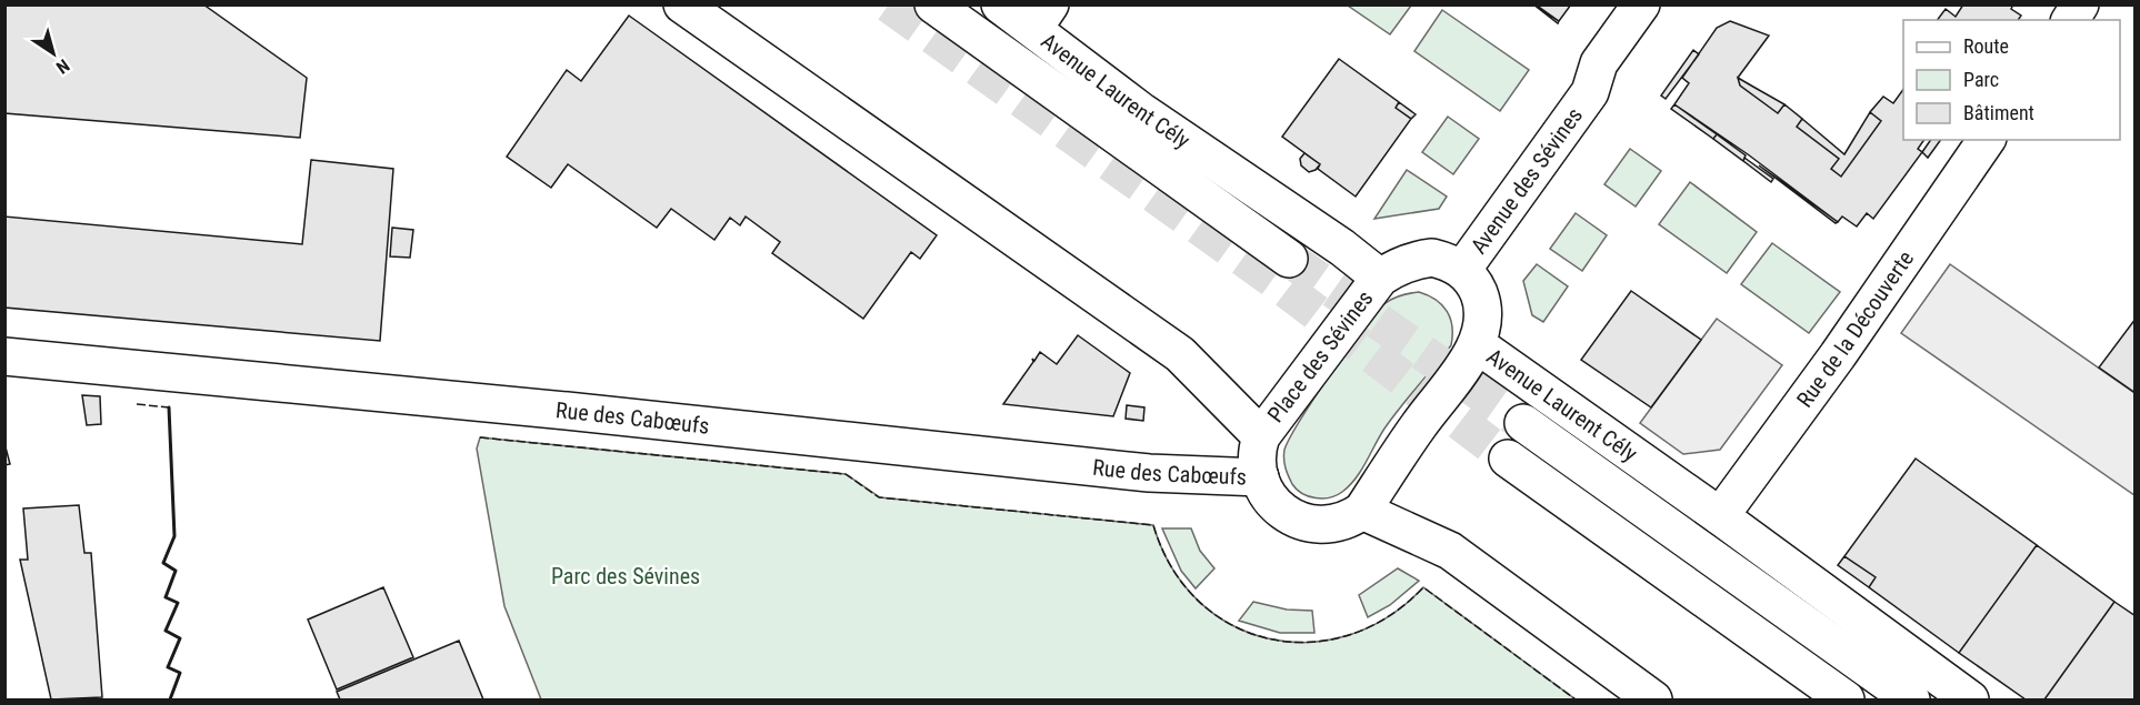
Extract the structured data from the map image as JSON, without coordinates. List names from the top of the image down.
{
  "streets": {
    "main road": [
      "Avenue Laurent Cély",
      "Avenue des Sévines",
      "Rue de la Découverte",
      "Place des Sévines",
      "Rue des Cabœufs"
    ]
  },
  "crossings": [
    ["Avenue Laurent Cély", "Avenue des Sévines"],
    ["Avenue Laurent Cély", "Rue de la Découverte"],
    ["Avenue Laurent Cély", "Place des Sévines"]
  ],
  "parks": ["Parc des Sévines"],
  "legend": ["Route", "Parc", "Bâtiment"],
  "north": "bottom right"
}
